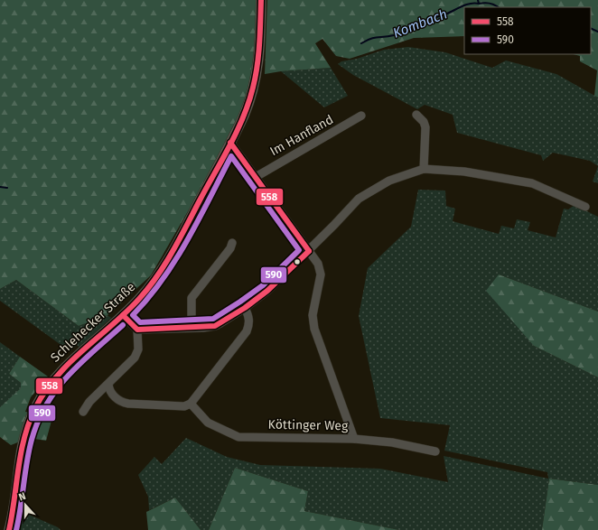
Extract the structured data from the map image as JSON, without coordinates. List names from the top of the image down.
{
  "streets": {
    "main road": ["Schlehecker Straße"],
    "street": ["Im Hanfland", "Köttinger Weg"]
  },
  "water": ["Kombach"],
  "lines": ["transit line 558", "transit line 590"],
  "legend": ["558", "590"],
  "north": "top"
}
